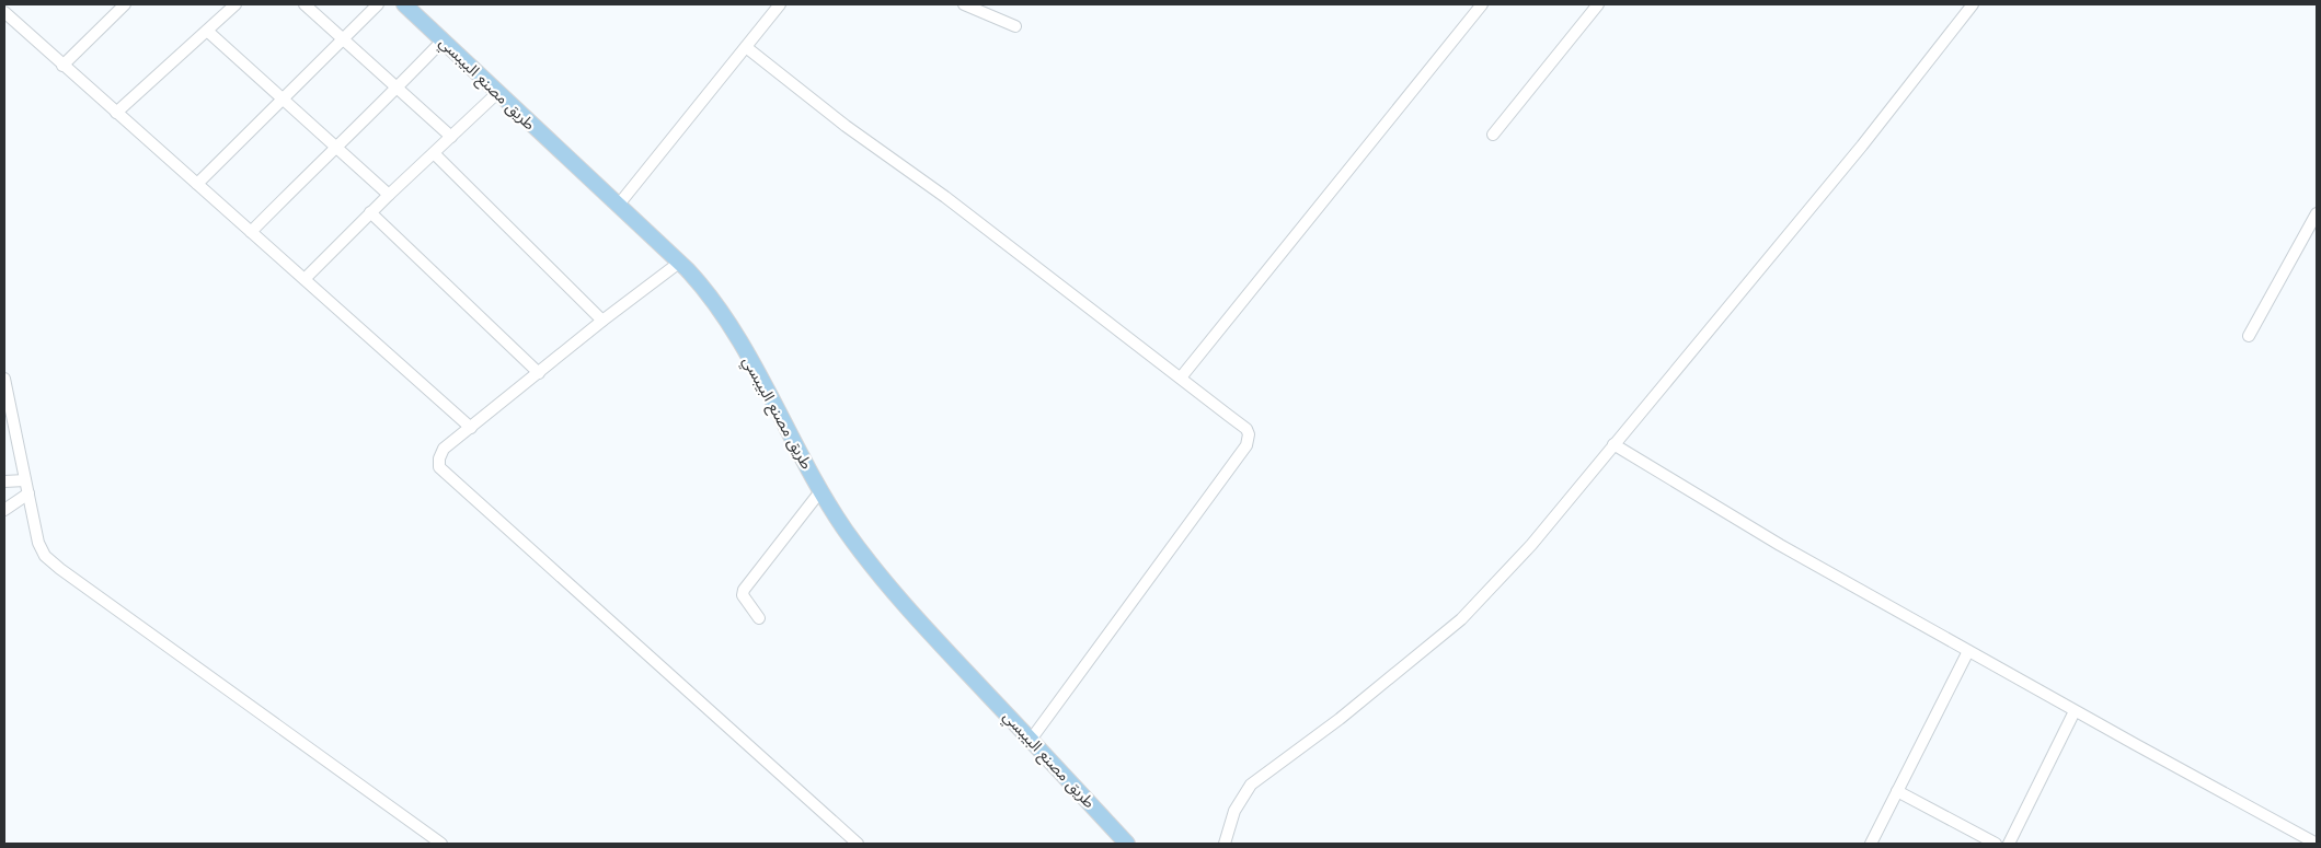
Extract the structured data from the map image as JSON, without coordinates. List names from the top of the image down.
{
  "streets": {
    "main road": ["طريق مصنع البيبسي"]
  }
}
